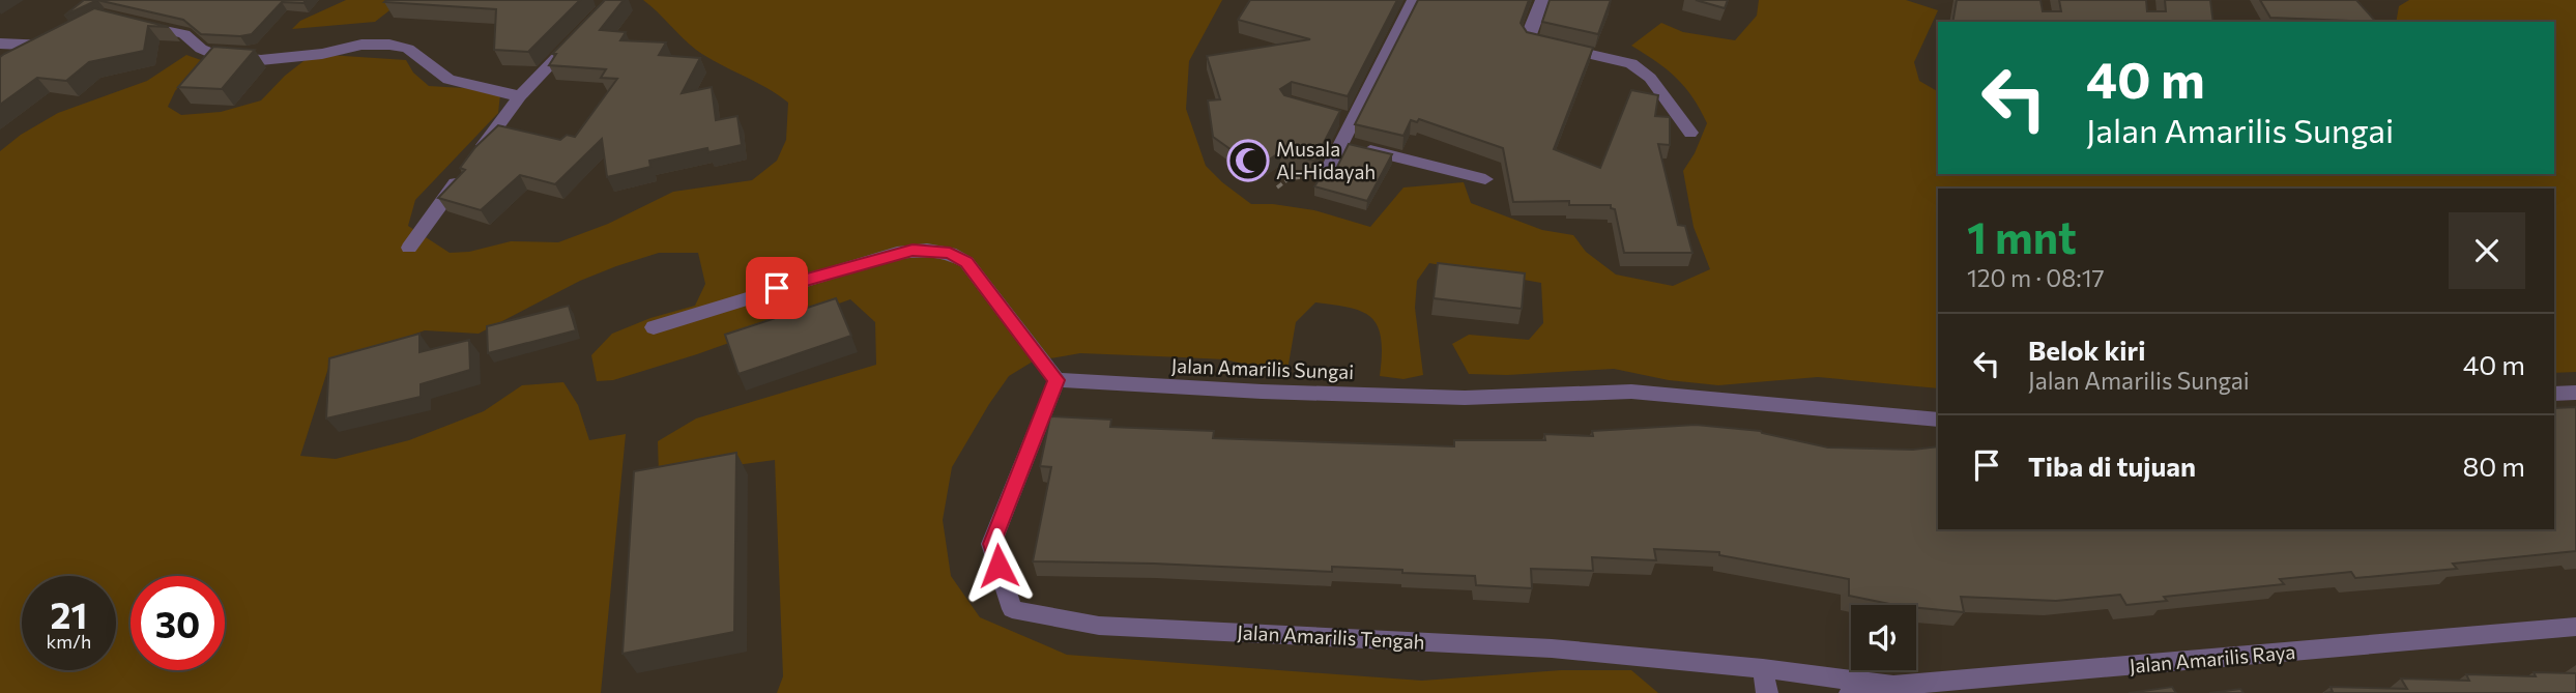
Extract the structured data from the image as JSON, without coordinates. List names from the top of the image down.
{
  "streets": {
    "street": ["Jalan Amarilis Sungai", "Jalan Amarilis Tengah", "Jalan Amarilis Raya"]
  },
  "crossings": [
    ["Jalan Amarilis Sungai", "Jalan Amarilis Tengah"],
    ["Jalan Amarilis Tengah", "Jalan Amarilis Raya"]
  ],
  "places": {
    "mosque": ["Musala Al-Hidayah"]
  },
  "page": {
    "turn": ["40 m", "Jalan Amarilis Sungai"],
    "heading": ["1 mnt", "120 m · 08:17"],
    "list": [
      {
        "name": "Belok kiri",
        "note": "Jalan Amarilis Sungai",
        "value": "40 m"
      },
      {
        "name": "Tiba di tujuan",
        "value": "80 m"
      }
    ],
    "speed": "21 km/h",
    "limit": "30"
  }
}
